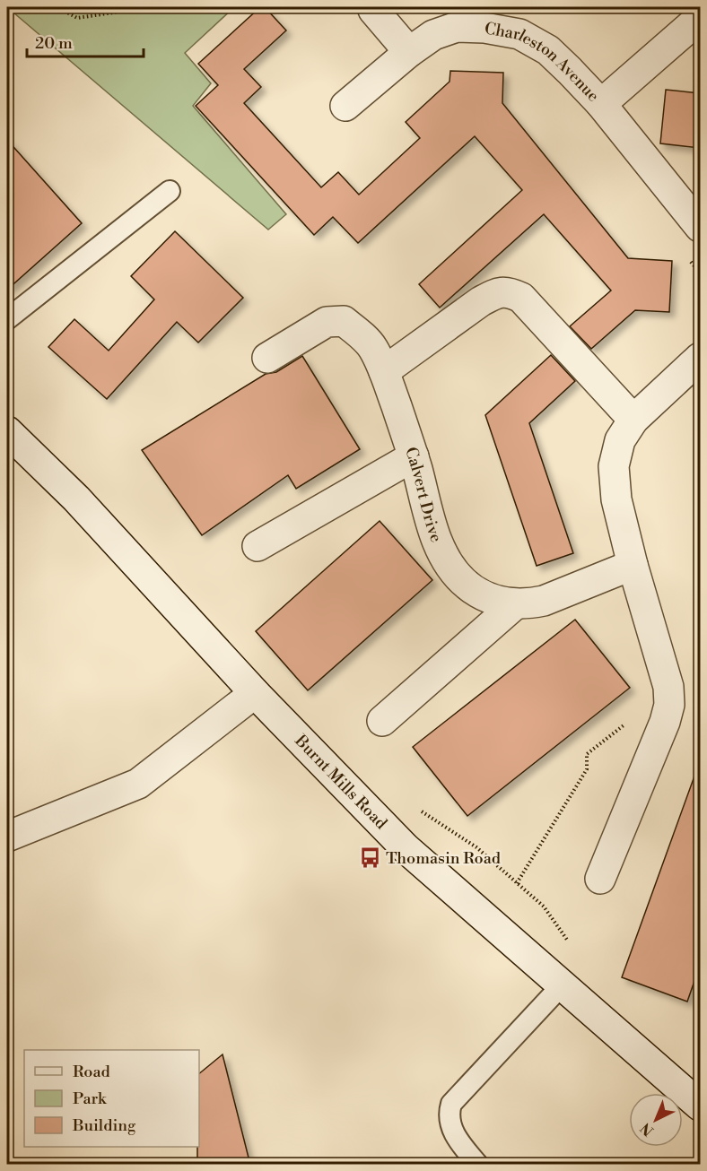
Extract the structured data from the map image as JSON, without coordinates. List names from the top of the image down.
{
  "streets": {
    "street": ["Charleston Avenue", "Calvert Drive", "Burnt Mills Road"]
  },
  "places": {
    "bus stop": ["Thomasin Road"]
  },
  "legend": ["Road", "Park", "Building"],
  "scale_bar": "20 m",
  "north": "bottom left"
}
